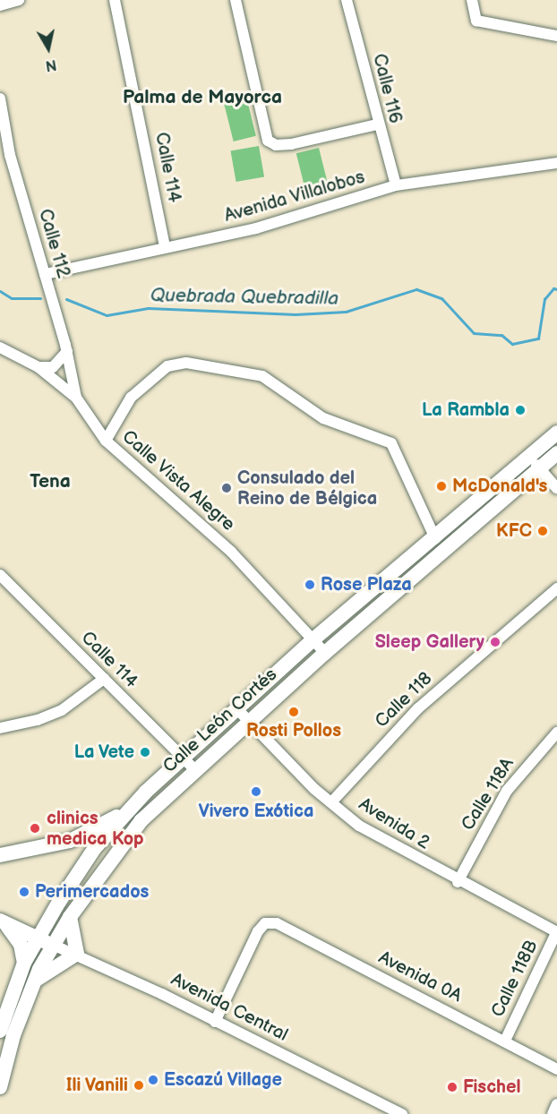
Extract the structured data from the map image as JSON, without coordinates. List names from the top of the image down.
{
  "streets": {
    "main road": ["Calle León Cortés", "Avenida Central"],
    "street": [
      "Calle 116",
      "Calle 114",
      "Avenida Villalobos",
      "Calle 112",
      "Calle Vista Alegre",
      "Calle 118",
      "Calle 118A",
      "Avenida 2",
      "Avenida 0A",
      "Calle 118B"
    ]
  },
  "crossings": [
    ["Calle 116", "Avenida Villalobos"],
    ["Calle 114", "Avenida Villalobos"],
    ["Calle 114", "Calle León Cortés"],
    ["Avenida Villalobos", "Calle 112"],
    ["Calle 112", "Calle Vista Alegre"],
    ["Calle Vista Alegre", "Calle León Cortés"],
    ["Calle 118", "Avenida 2"],
    ["Calle León Cortés", "Avenida 2"],
    ["Calle León Cortés", "Avenida Central"],
    ["Calle 118A", "Avenida 2"],
    ["Avenida 2", "Calle 118B"],
    ["Avenida 0A", "Calle 118B"],
    ["Avenida 0A", "Avenida Central"]
  ],
  "districts": ["Palma de Mayorca", "Tena"],
  "water": ["Quebrada Quebradilla"],
  "places": [
    "La Rambla",
    "McDonald's",
    "Consulado del Reino de Bélgica",
    "KFC",
    "Rose Plaza",
    "Sleep Gallery",
    "Rosti Pollos",
    "La Vete",
    "Vivero Exótica",
    "clinics medica Kop",
    "Perimercados",
    "Escazú Village",
    "Ili Vanili",
    "Fischel"
  ],
  "north": "bottom"
}
